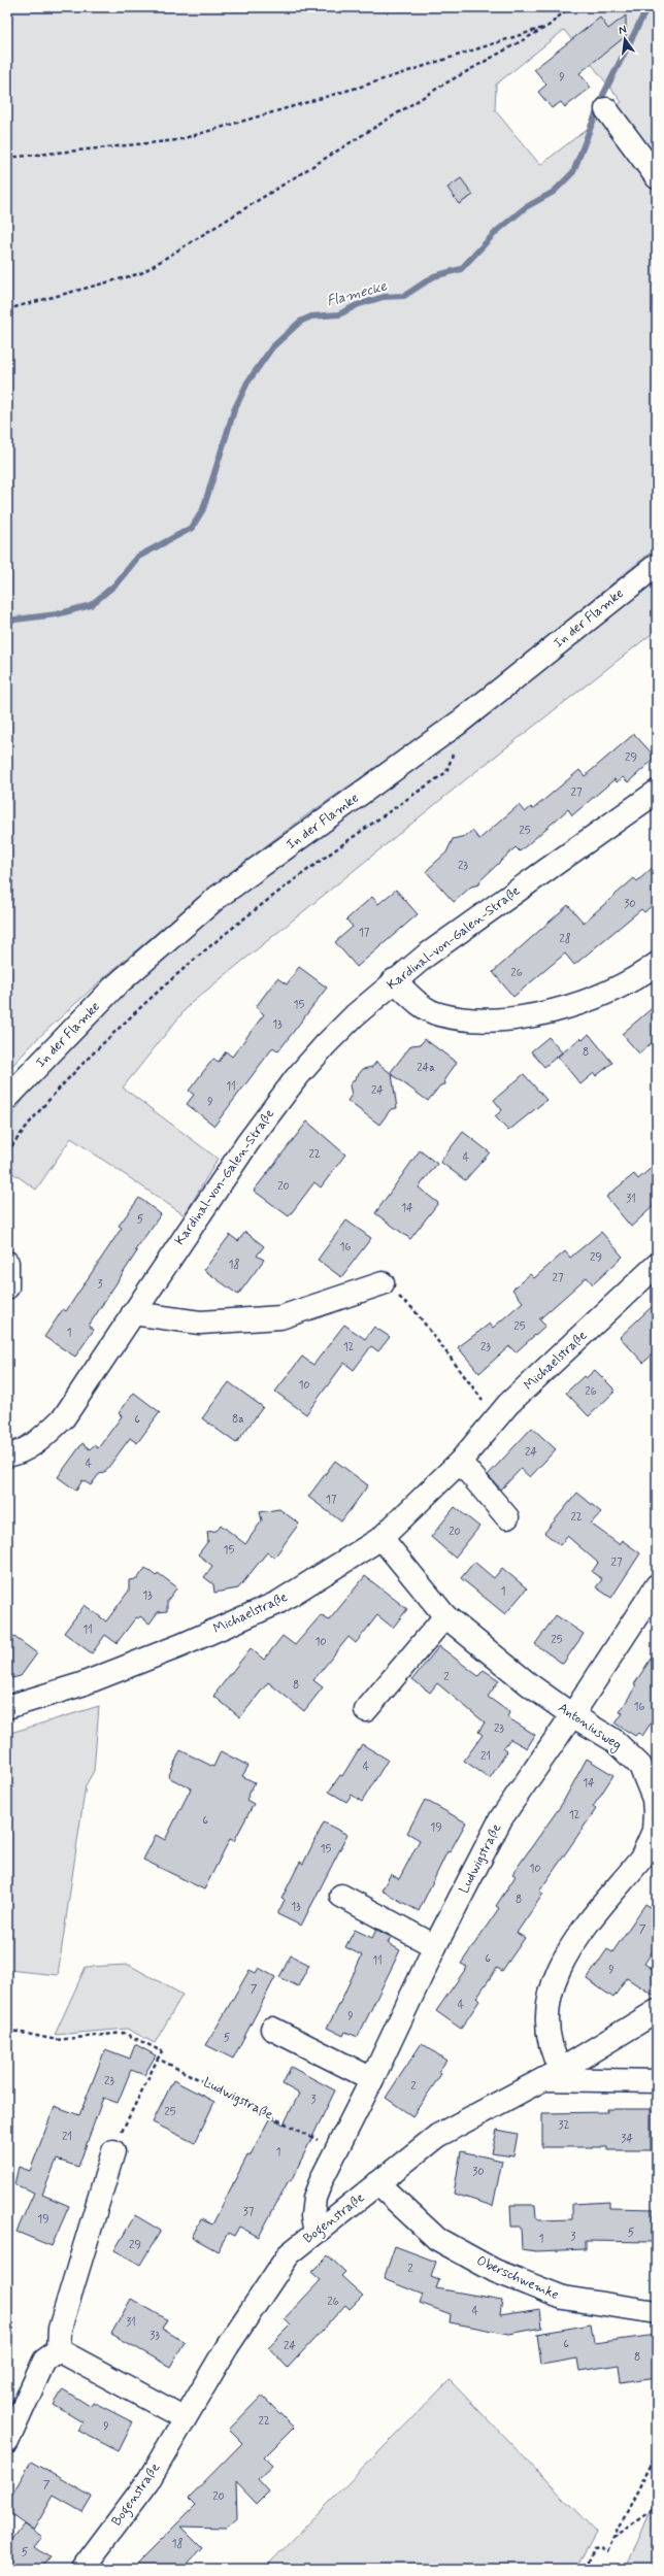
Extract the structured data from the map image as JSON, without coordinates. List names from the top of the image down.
{
  "streets": {
    "street": [
      "In der Flamke",
      "Kardinal-von-Galen-Straße",
      "Michaelstraße",
      "Antoniusweg",
      "Ludwigstraße",
      "Bogenstraße",
      "Oberschwemke"
    ]
  },
  "crossings": [
    ["Michaelstraße", "Antoniusweg"],
    ["Antoniusweg", "Ludwigstraße"],
    ["Antoniusweg", "Bogenstraße"],
    ["Ludwigstraße", "Bogenstraße"],
    ["Bogenstraße", "Oberschwemke"]
  ],
  "water": ["Flamecke"],
  "house_numbers": [
    "9",
    "29",
    "27",
    "25",
    "23",
    "30",
    "17",
    "28",
    "26",
    "15",
    "13",
    "8",
    "24a",
    "11",
    "24",
    "9",
    "22",
    "4",
    "20",
    "31",
    "14",
    "5",
    "16",
    "29",
    "18",
    "27",
    "3",
    "25",
    "1",
    "12",
    "23",
    "10",
    "26",
    "6",
    "8a",
    "24",
    "4",
    "17",
    "22",
    "20",
    "15",
    "27",
    "1",
    "13",
    "11",
    "25",
    "10",
    "2",
    "8",
    "16",
    "23",
    "21",
    "4",
    "14",
    "12",
    "6",
    "19",
    "15",
    "10",
    "8",
    "13",
    "7",
    "6",
    "11",
    "9",
    "7",
    "4",
    "9",
    "5",
    "23",
    "2",
    "3",
    "25",
    "32",
    "21",
    "34",
    "1",
    "30",
    "37",
    "19",
    "5",
    "3",
    "1",
    "29",
    "2",
    "26",
    "4",
    "31",
    "33",
    "6",
    "24",
    "8",
    "22",
    "9",
    "7",
    "20",
    "18",
    "5"
  ],
  "north": "top"
}
